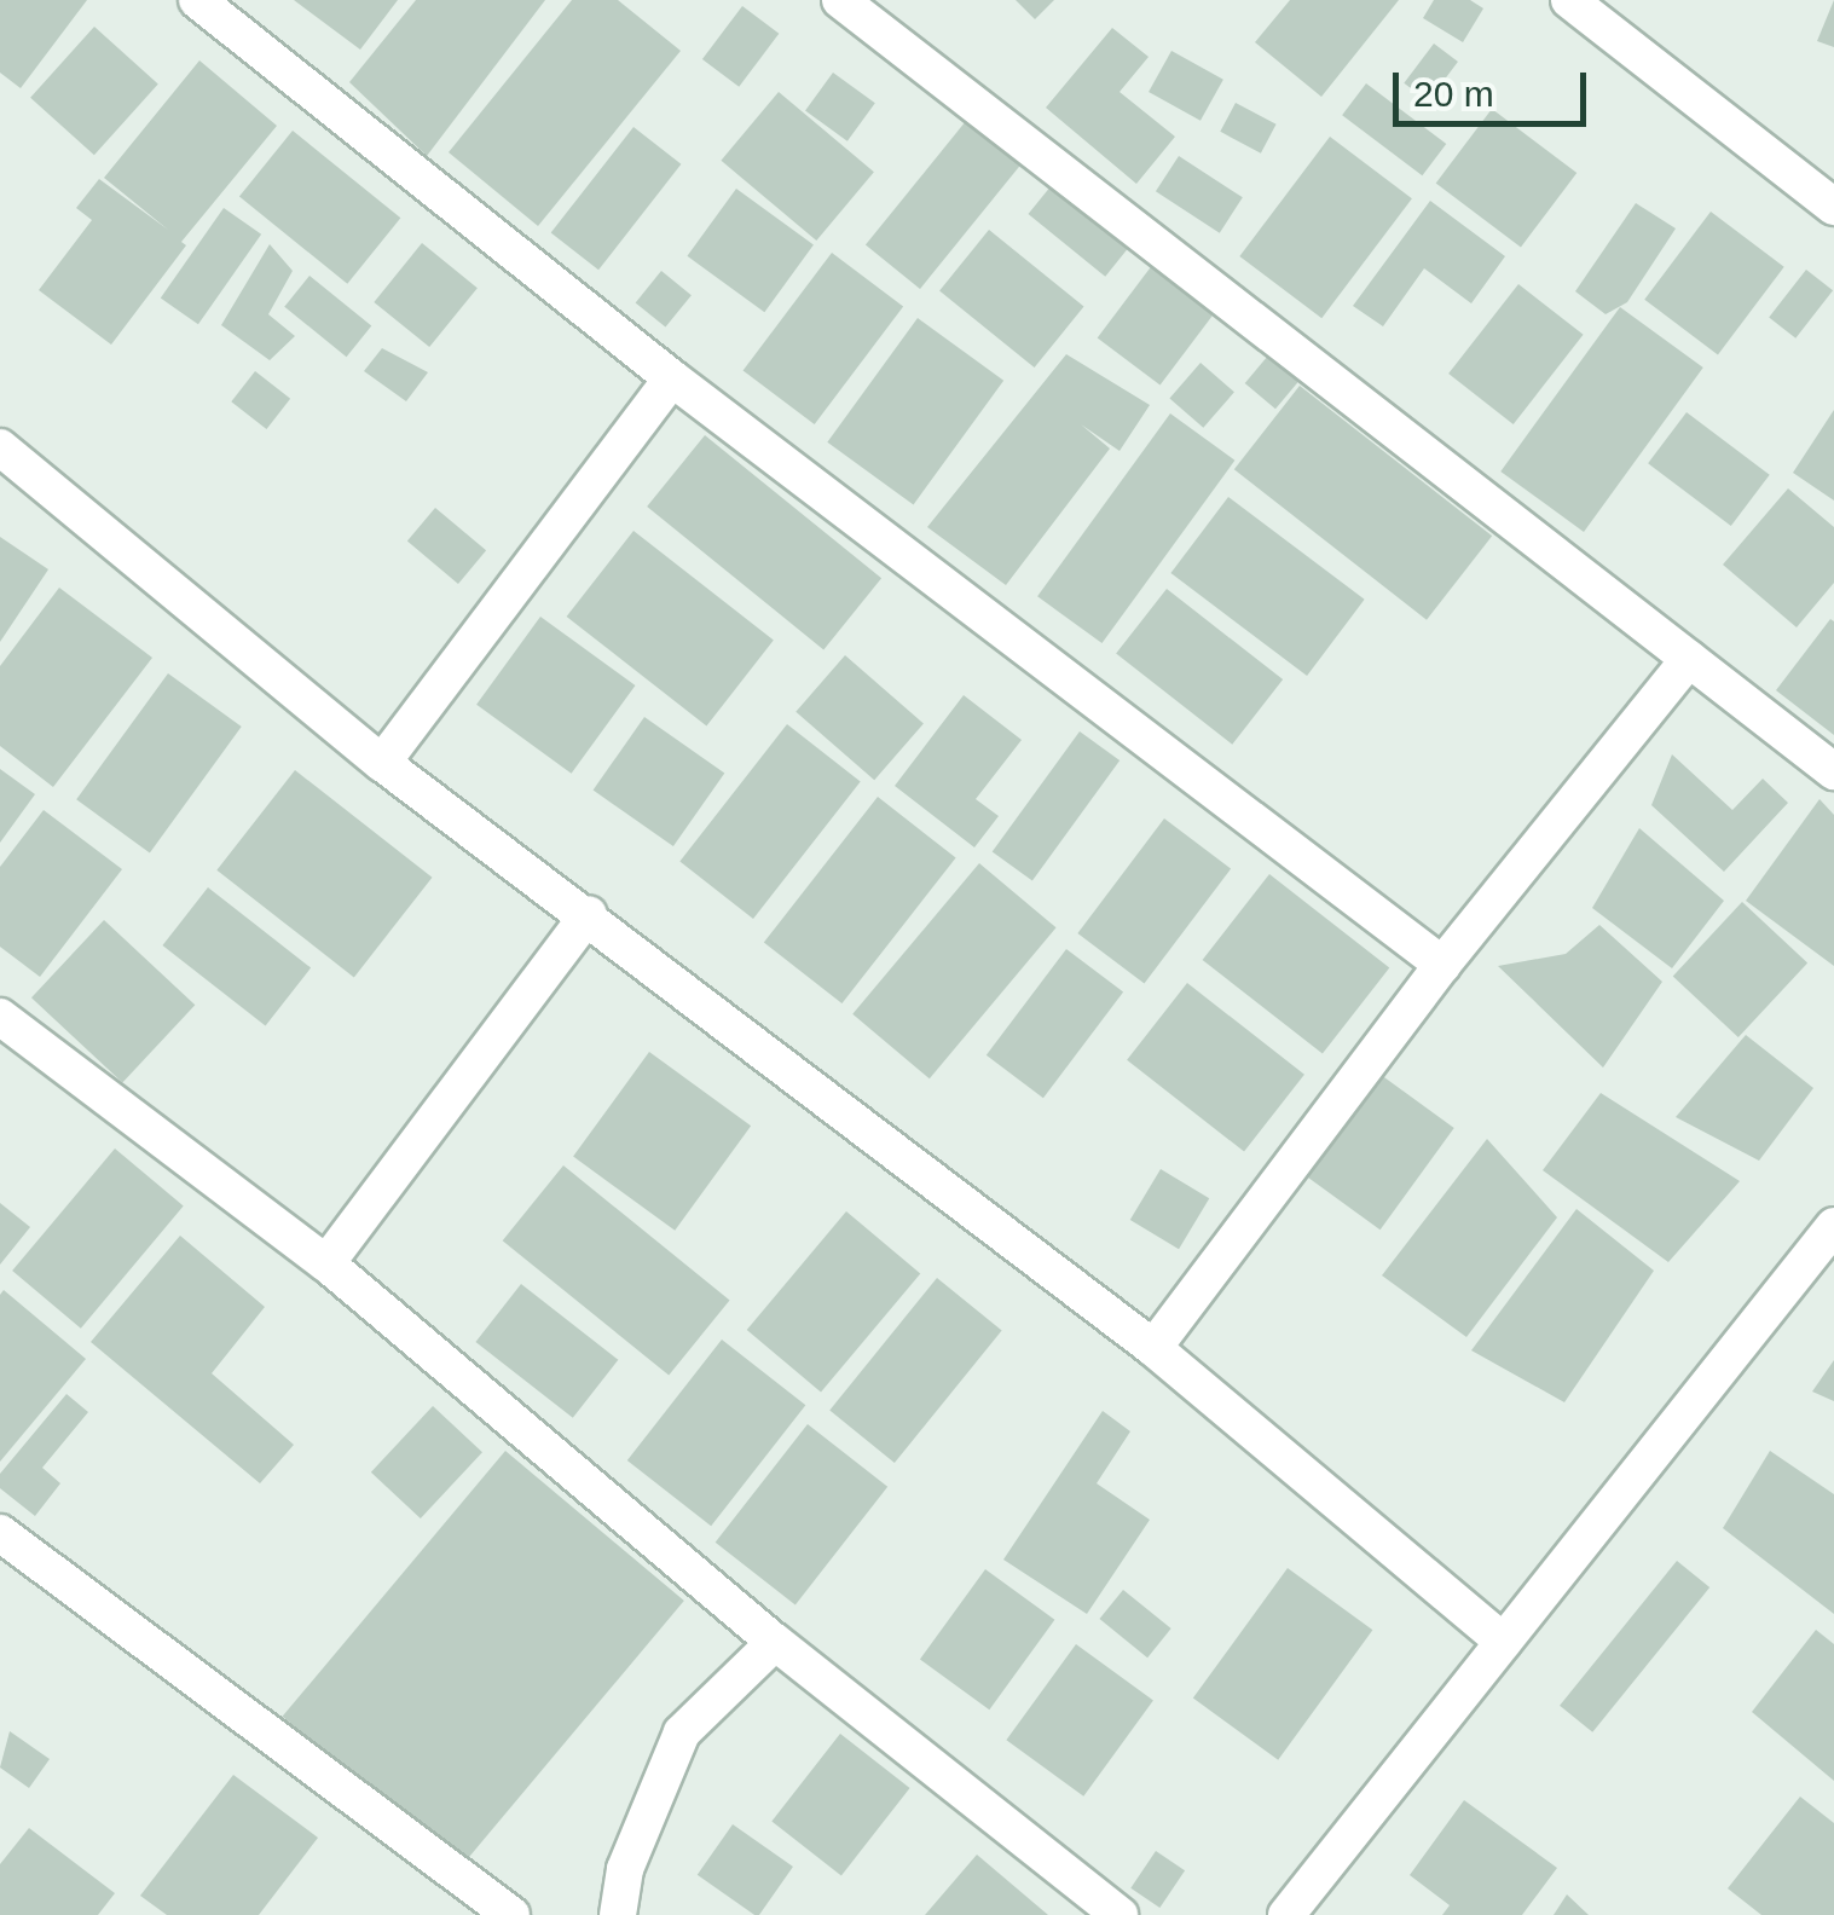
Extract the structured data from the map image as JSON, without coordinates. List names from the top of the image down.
{
  "scale_bar": "20 m"
}
